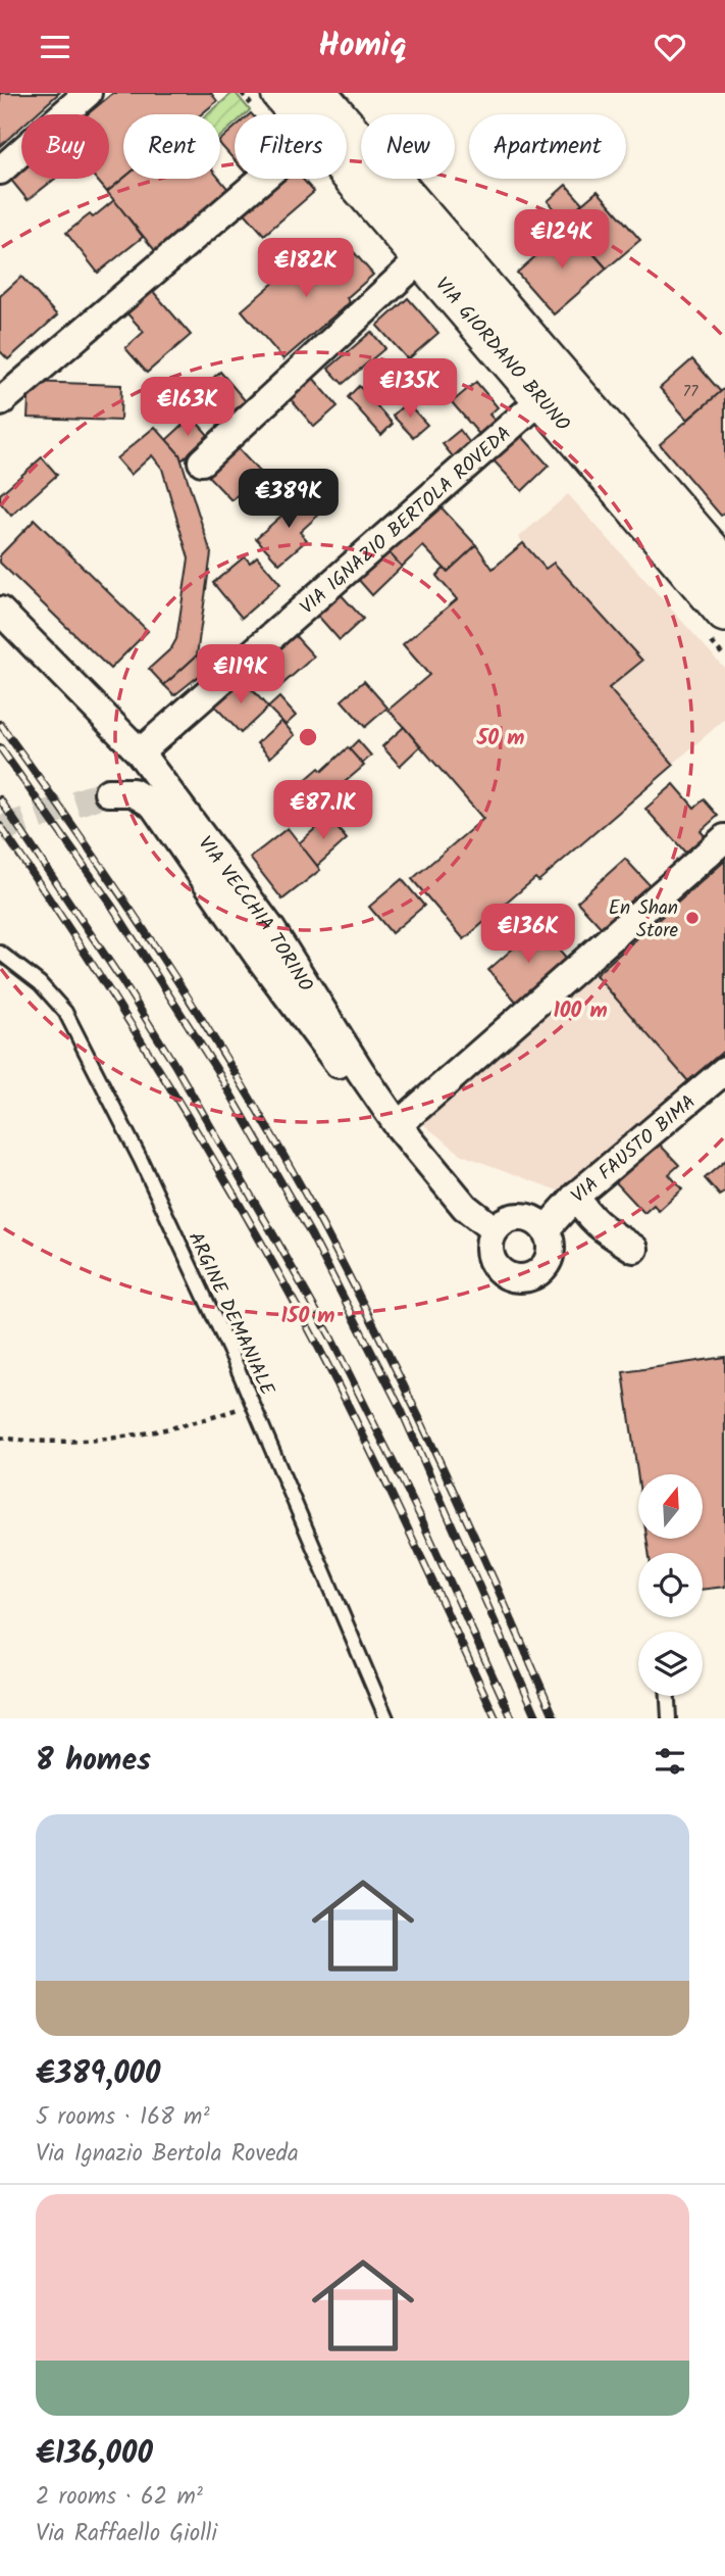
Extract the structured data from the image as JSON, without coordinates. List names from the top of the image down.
{
  "streets": {
    "main road": ["VIA GIORDANO BRUNO"],
    "street": ["VIA IGNAZIO BERTOLA ROVEDA", "VIA VECCHIA TORINO", "VIA FAUSTO BIMA"],
    "lane": ["ARGINE DEMANIALE"]
  },
  "crossings": [
    ["VIA GIORDANO BRUNO", "VIA IGNAZIO BERTOLA ROVEDA"],
    ["VIA IGNAZIO BERTOLA ROVEDA", "VIA VECCHIA TORINO"],
    ["VIA VECCHIA TORINO", "VIA FAUSTO BIMA"]
  ],
  "places": ["En Shan Store"],
  "house_numbers": ["77"],
  "north": "top",
  "page": {
    "header": "Homiq",
    "chip": [
      "Buy",
      "Rent",
      "Filters",
      "New",
      "Apartment"
    ],
    "price": [
      "€124K",
      "€182K",
      "€135K",
      "€163K",
      "€389K",
      "€119K",
      "€87.1K",
      "€136K"
    ],
    "heading": "8 homes",
    "list": [
      {
        "name": "€389,000",
        "note": "5 rooms · 168 m² · Via Ignazio Bertola Roveda"
      },
      {
        "name": "€136,000",
        "note": "2 rooms · 62 m² · Via Raffaello Giolli"
      }
    ]
  },
  "rings": ["50 m", "100 m", "150 m"]
}
